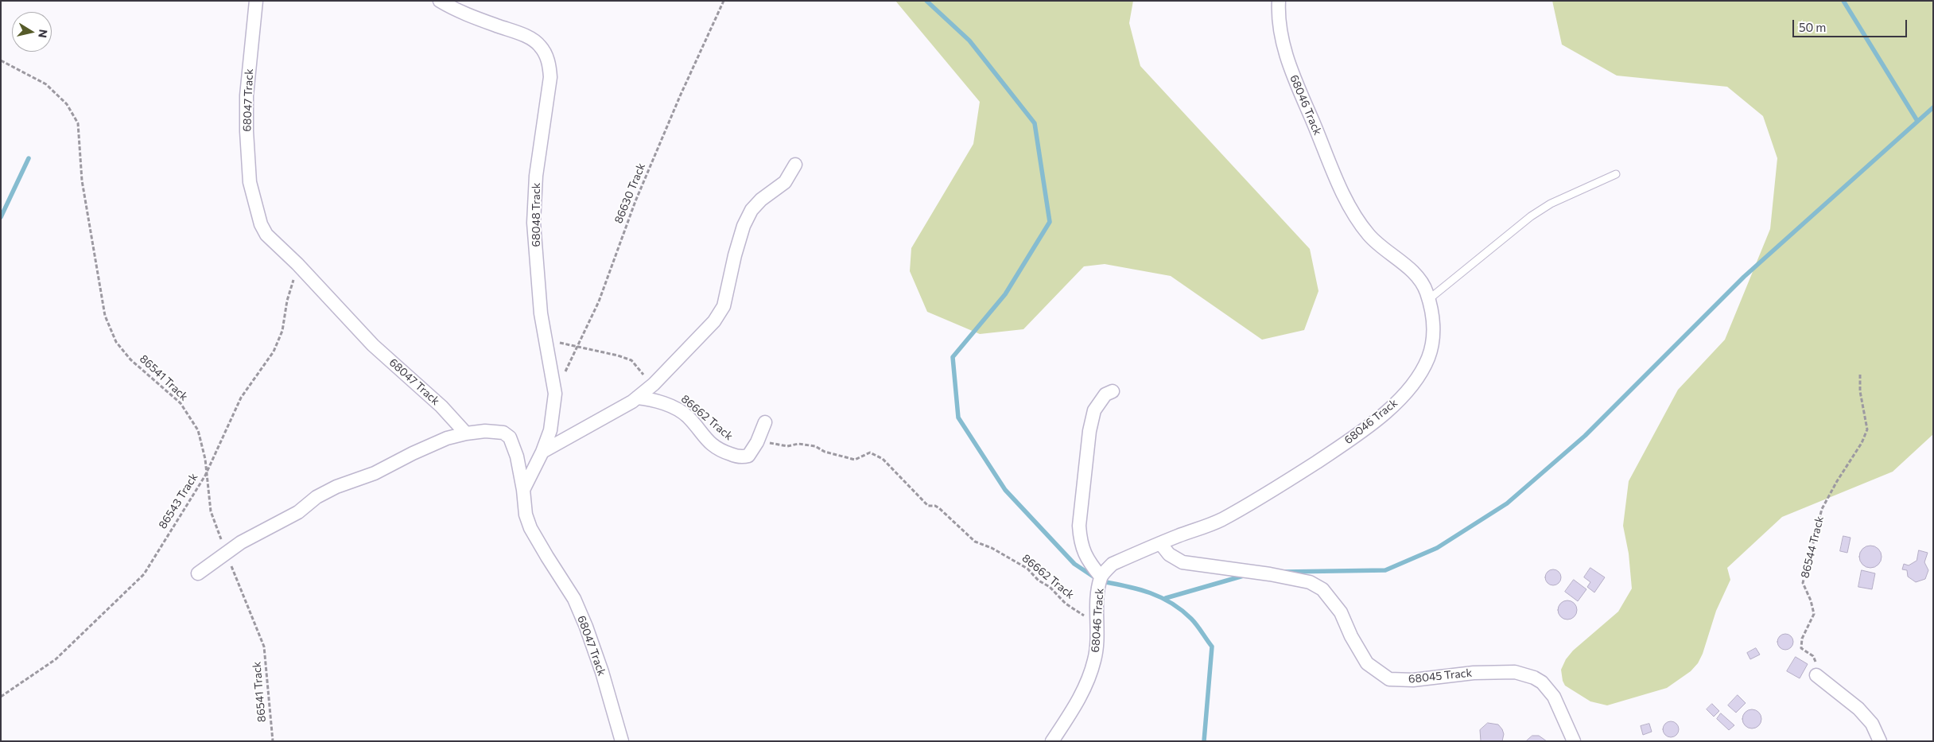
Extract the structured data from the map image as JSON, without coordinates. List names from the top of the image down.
{
  "streets": {
    "street": [
      "68047 Track",
      "68046 Track",
      "68048 Track",
      "68045 Track"
    ],
    "path": [
      "86630 Track",
      "86541 Track",
      "86662 Track",
      "86543 Track",
      "86544 Track"
    ]
  },
  "crossings": [
    ["68047 Track", "68048 Track"],
    ["68047 Track", "86543 Track"],
    ["68046 Track", "86662 Track"],
    ["68046 Track", "68045 Track"],
    ["86630 Track", "68048 Track"],
    ["86541 Track", "86543 Track"]
  ],
  "scale_bar": "50 m",
  "north": "right"
}
